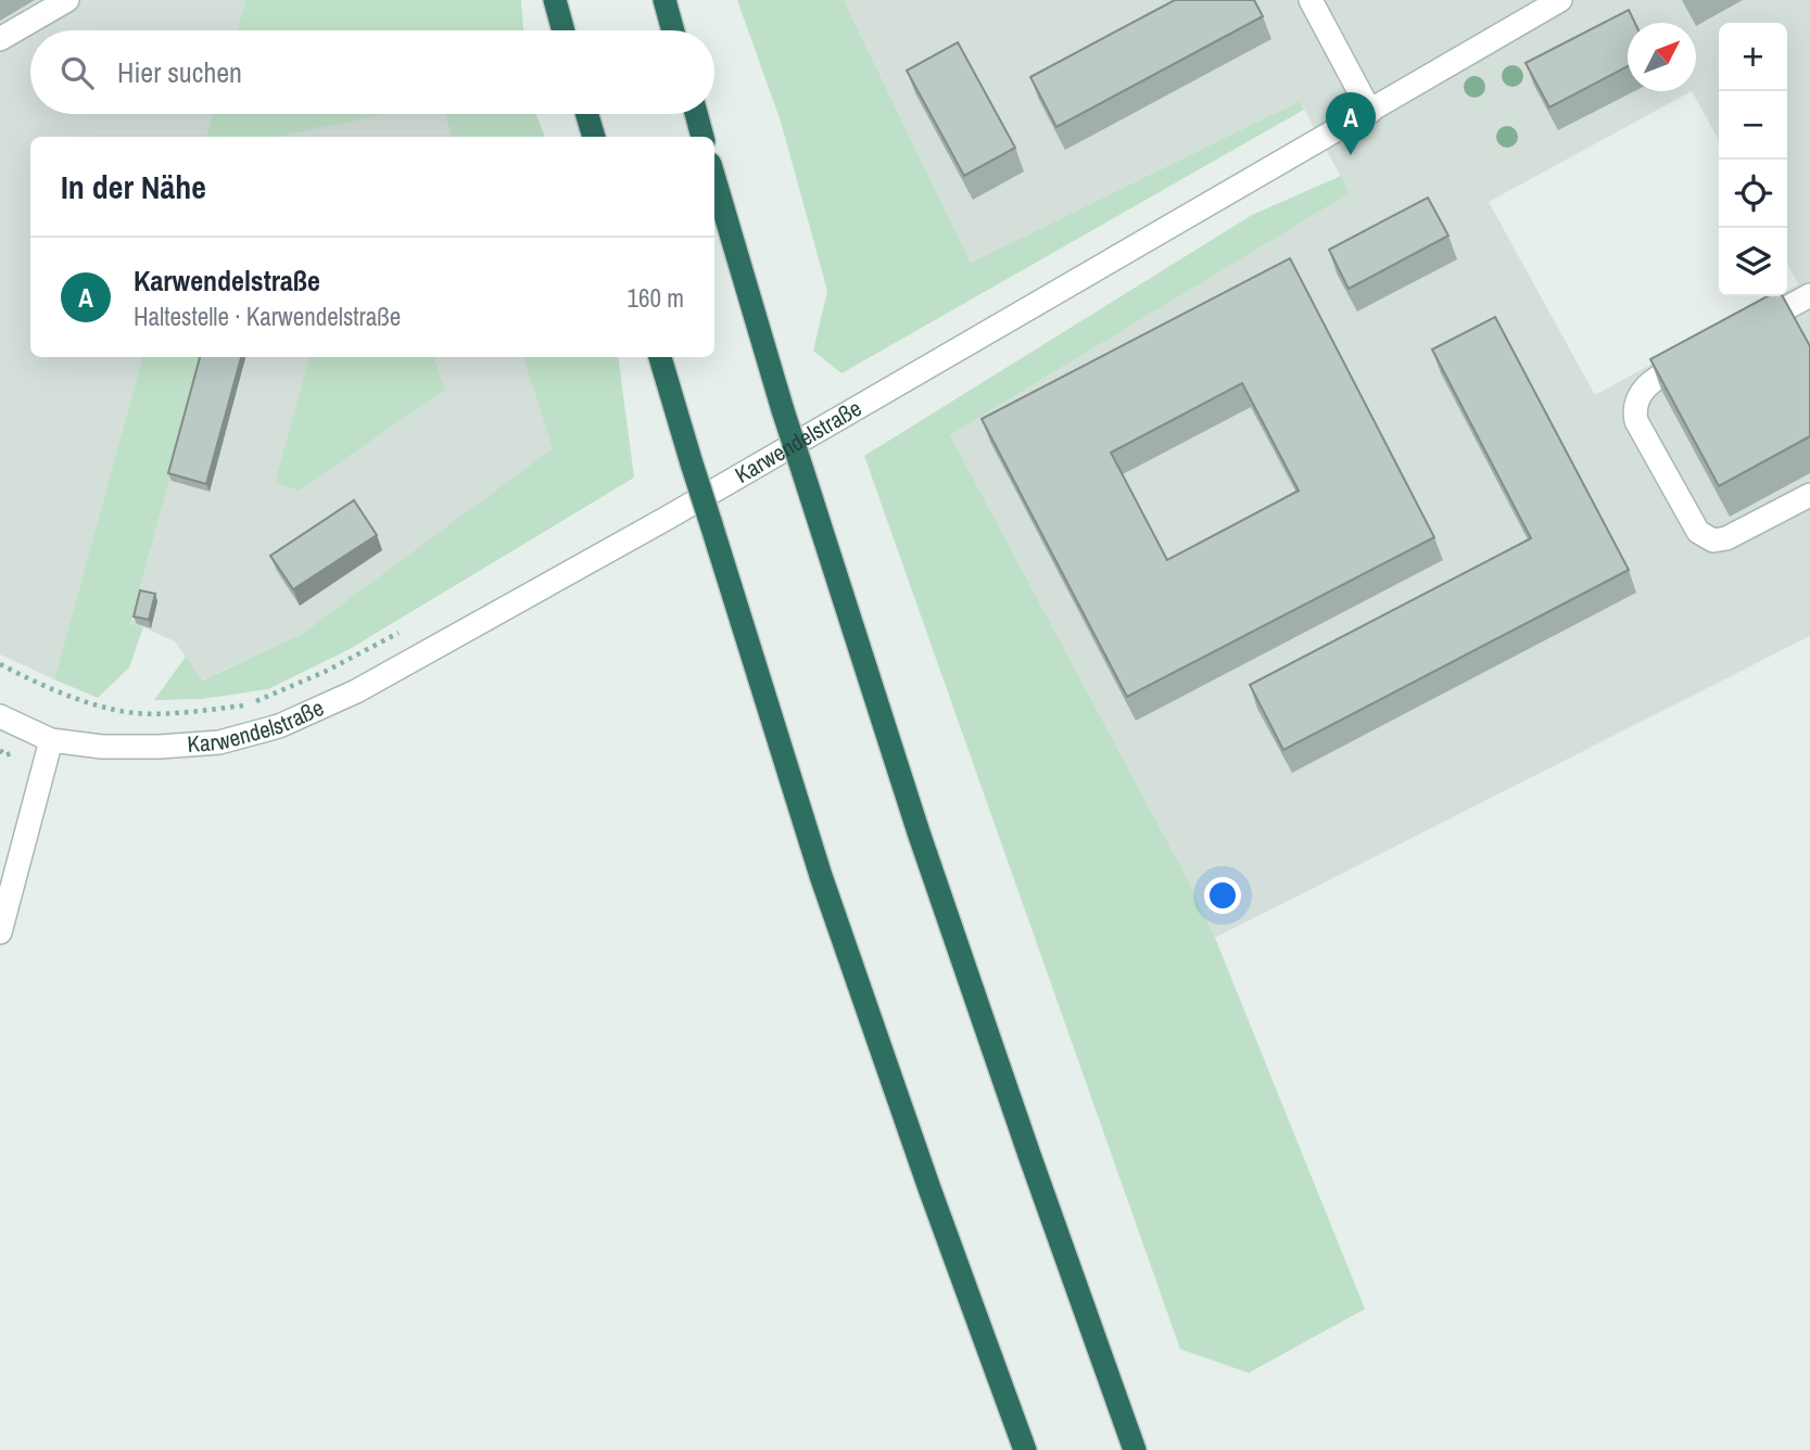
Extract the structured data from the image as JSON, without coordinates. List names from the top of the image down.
{
  "streets": {
    "street": ["Karwendelstraße"]
  },
  "north": "top right",
  "page": {
    "map_buttons": ["+", "−"],
    "search": "Hier suchen",
    "pins": "A",
    "heading": "In der Nähe",
    "list": [
      {
        "mark": "A",
        "name": "Karwendelstraße",
        "note": "Haltestelle · Karwendelstraße",
        "value": "160 m"
      }
    ]
  }
}
